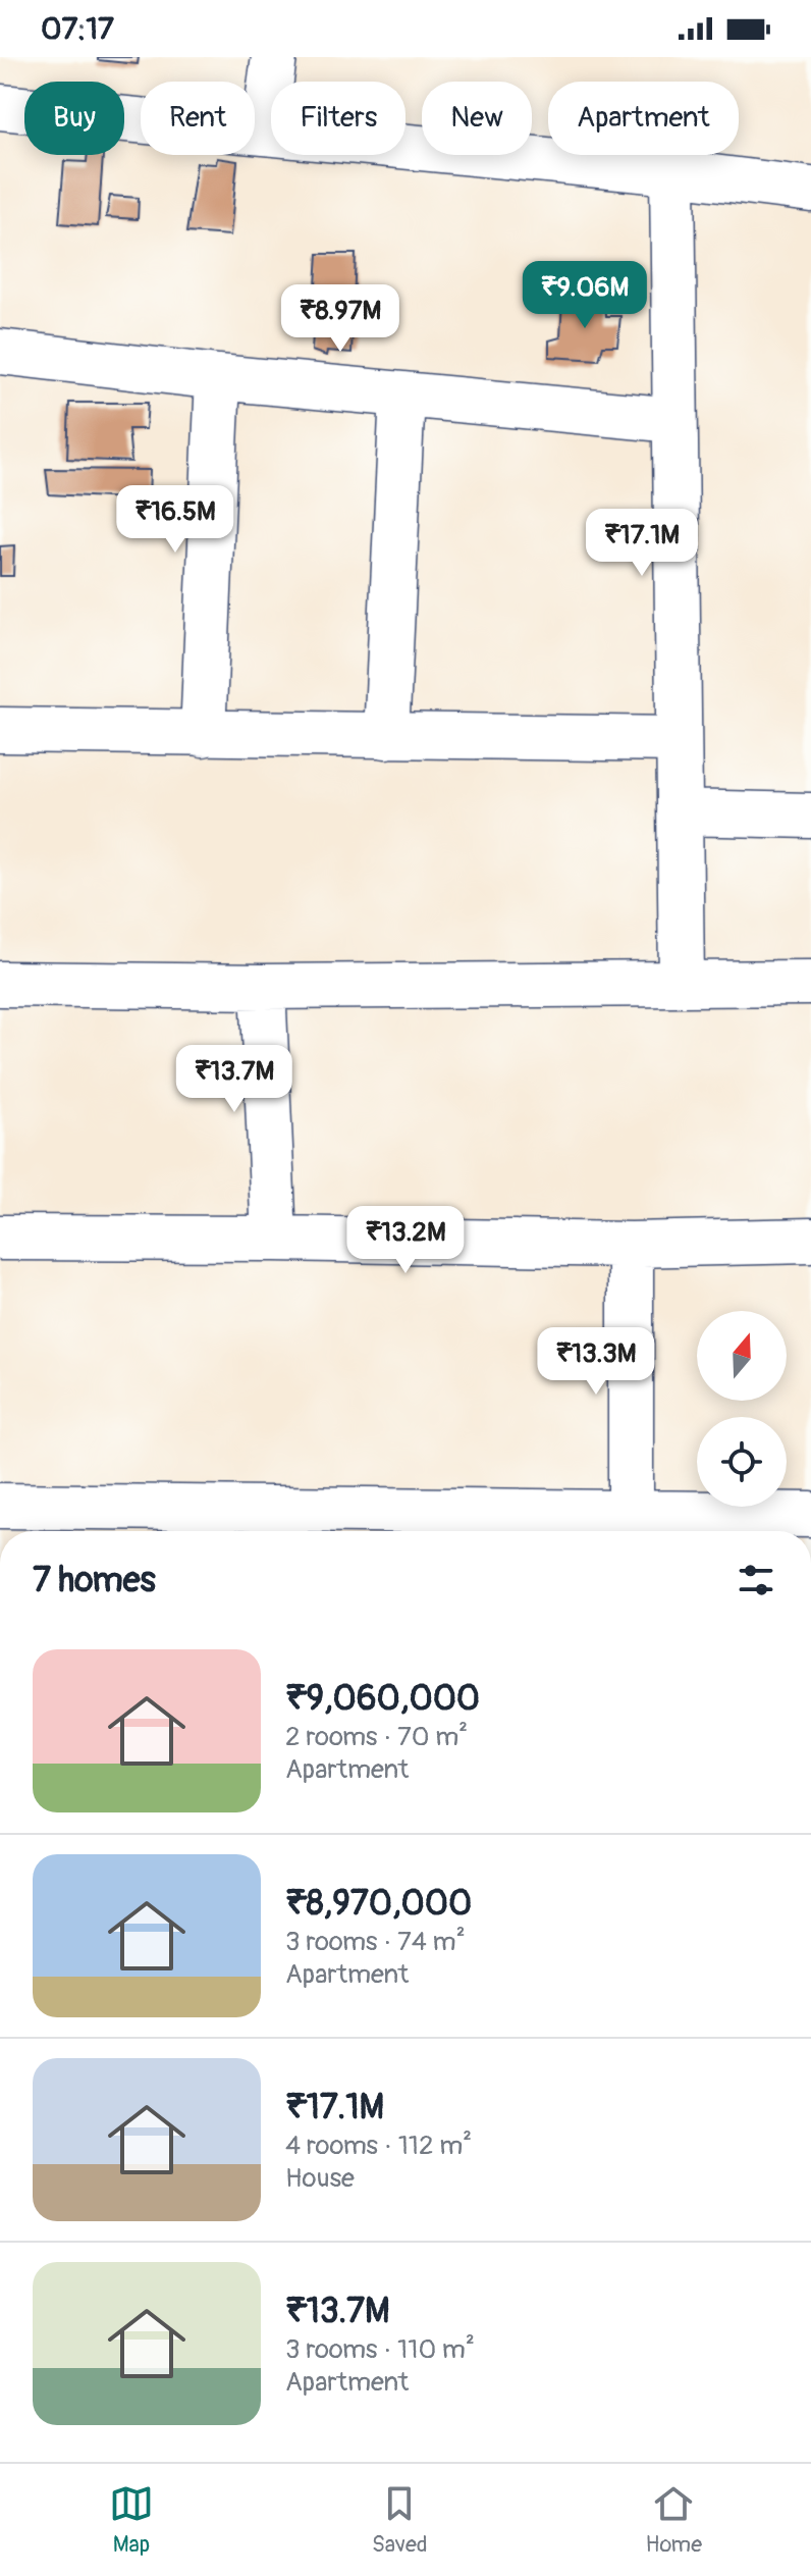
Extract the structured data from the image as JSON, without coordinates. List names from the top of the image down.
{
  "north": "top",
  "page": {
    "status": "07:17",
    "chip": [
      "Buy",
      "Rent",
      "Filters",
      "New",
      "Apartment"
    ],
    "price": [
      "₹9.06M",
      "₹8.97M",
      "₹16.5M",
      "₹17.1M",
      "₹13.7M",
      "₹13.2M",
      "₹13.3M"
    ],
    "heading": "7 homes",
    "list": [
      {
        "name": "₹9,060,000",
        "note": "2 rooms · 70 m² · Apartment"
      },
      {
        "name": "₹8,970,000",
        "note": "3 rooms · 74 m² · Apartment"
      },
      {
        "name": "₹17.1M",
        "note": "4 rooms · 112 m² · House"
      },
      {
        "name": "₹13.7M",
        "note": "3 rooms · 110 m² · Apartment"
      }
    ],
    "tabs": ["Map", "Saved", "Home"]
  }
}
